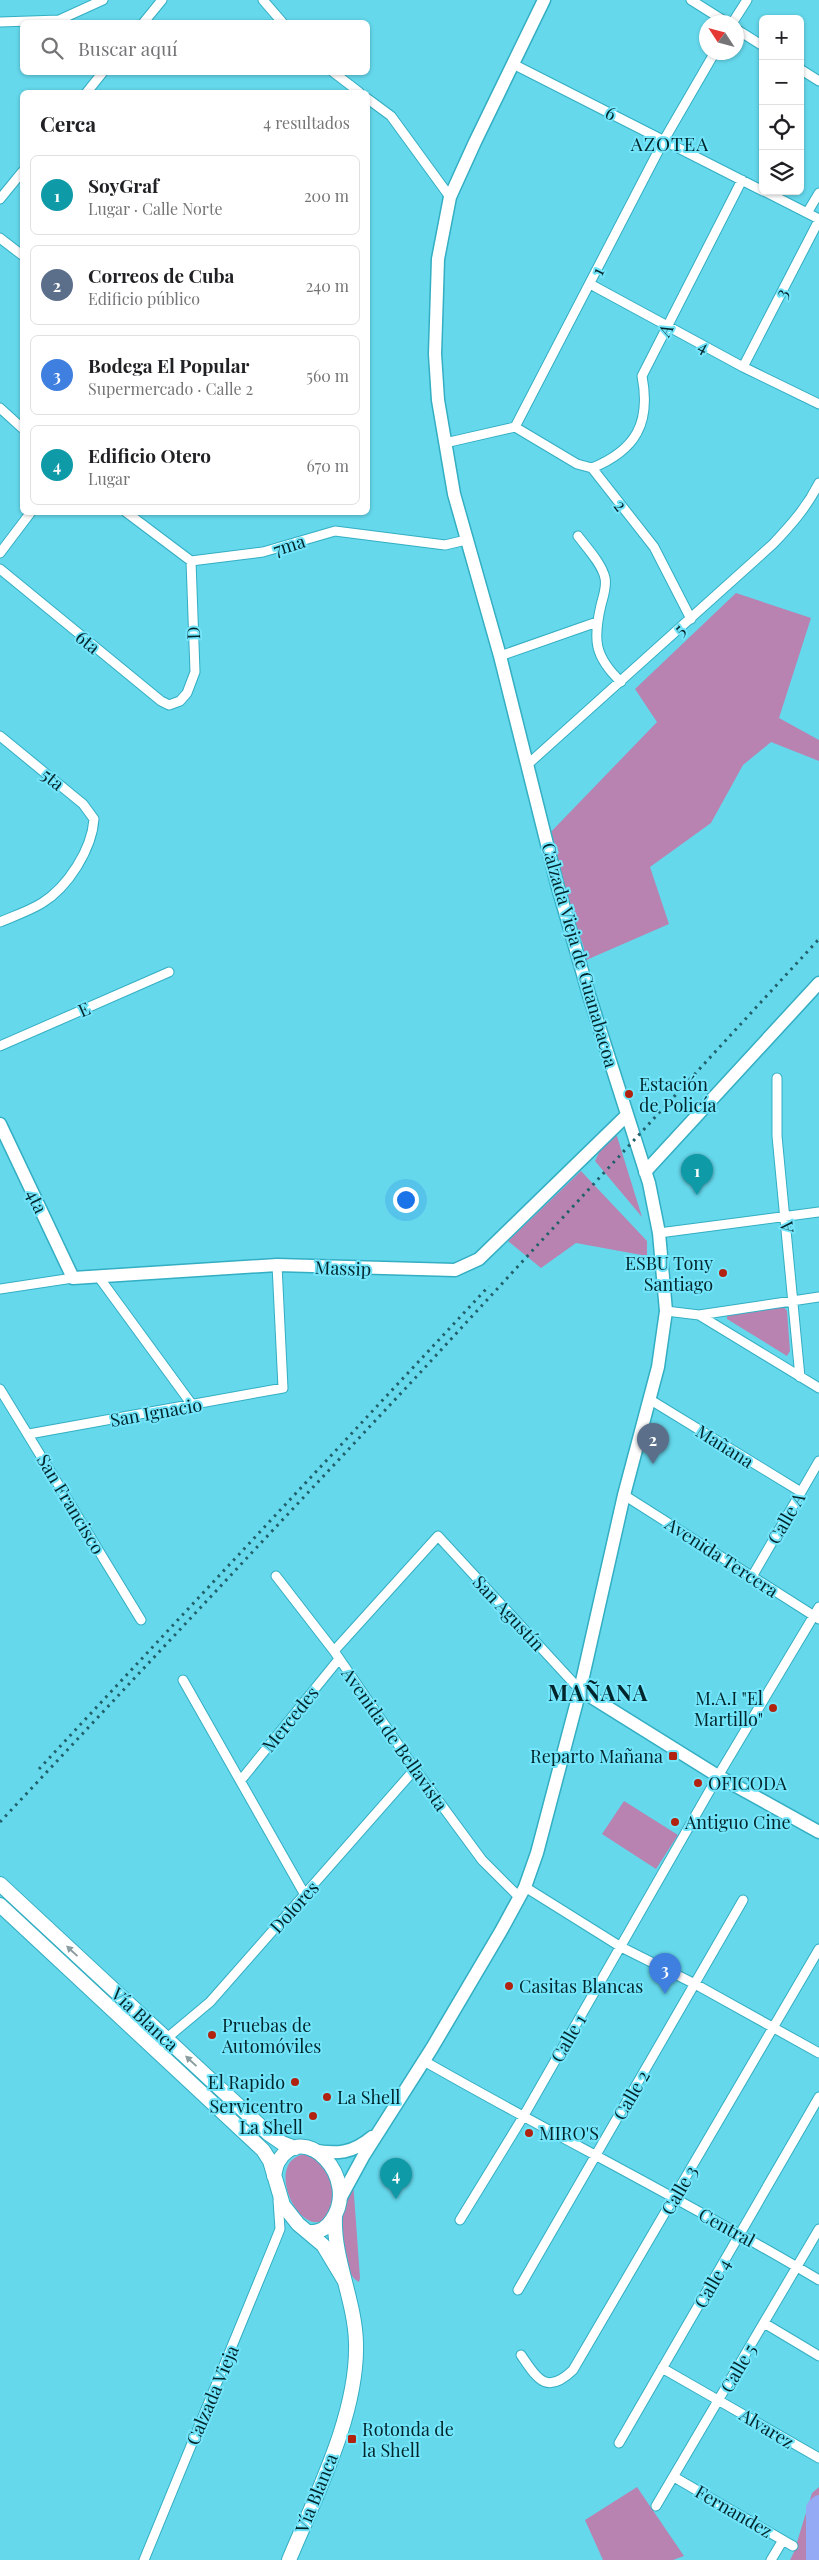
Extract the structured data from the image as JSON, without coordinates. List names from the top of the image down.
{
  "streets": {
    "main road": [
      "Calzada Vieja de Guanabacoa",
      "4ta",
      "Massip",
      "Vía Blanca"
    ],
    "street": [
      "6",
      "1",
      "3",
      "A",
      "4",
      "2",
      "7ma",
      "5",
      "D",
      "6ta",
      "5ta",
      "E",
      "San Ignacio",
      "Mañana",
      "San Francisco",
      "Calle A",
      "Avenida Tercera",
      "San Agustín",
      "Mercedes",
      "Avenida de Bellavista",
      "Dolores",
      "Calle 1",
      "Calle 2",
      "Calle 3",
      "Central",
      "Calle 4",
      "Calle 5",
      "Calzada Vieja",
      "Alvarez",
      "Fernandez"
    ]
  },
  "crossings": [
    ["6", "1"],
    ["6", "3"],
    ["6", "A"],
    ["6", "Calzada Vieja de Guanabacoa"],
    ["1", "4"],
    ["3", "4"],
    ["A", "4"],
    ["A", "2"],
    ["2", "5"],
    ["7ma", "D"],
    ["7ma", "Calzada Vieja de Guanabacoa"],
    ["5", "Calzada Vieja de Guanabacoa"],
    ["D", "6ta"],
    ["Calzada Vieja de Guanabacoa", "Massip"],
    ["Calzada Vieja de Guanabacoa", "Mañana"],
    ["Calzada Vieja de Guanabacoa", "Avenida Tercera"],
    ["Calzada Vieja de Guanabacoa", "San Agustín"],
    ["Calzada Vieja de Guanabacoa", "Avenida de Bellavista"],
    ["Calzada Vieja de Guanabacoa", "Vía Blanca"],
    ["Calzada Vieja de Guanabacoa", "Central"],
    ["Calzada Vieja de Guanabacoa", "Calzada Vieja"],
    ["4ta", "Massip"],
    ["Massip", "San Ignacio"],
    ["San Ignacio", "San Francisco"],
    ["Mañana", "Calle A"],
    ["Calle A", "Avenida Tercera"],
    ["San Agustín", "Avenida de Bellavista"],
    ["Mercedes", "Avenida de Bellavista"],
    ["Avenida de Bellavista", "Dolores"],
    ["Avenida de Bellavista", "Calle 1"],
    ["Avenida de Bellavista", "Calle 2"],
    ["Avenida de Bellavista", "Calle 3"],
    ["Dolores", "Vía Blanca"],
    ["Vía Blanca", "Calzada Vieja"],
    ["Calle 1", "Central"],
    ["Calle 2", "Central"],
    ["Calle 3", "Central"],
    ["Central", "Calle 4"],
    ["Central", "Calle 5"],
    ["Calle 4", "Alvarez"],
    ["Calle 5", "Alvarez"],
    ["Calle 5", "Fernandez"]
  ],
  "districts": ["AZOTEA", "MAÑANA"],
  "places": {
    "other": [
      "Estación de Policía",
      "ESBU Tony Santiago",
      "M.A.I \"El Martillo\"",
      "OFICODA",
      "Antiguo Cine",
      "Casitas Blancas",
      "Pruebas de Automóviles",
      "El Rapido",
      "La Shell",
      "Servicentro La Shell",
      "MIRO'S"
    ],
    "transit": ["Reparto Mañana", "Rotonda de la Shell"]
  },
  "north": "top left",
  "page": {
    "map_buttons": ["+", "−"],
    "search": "Buscar aquí",
    "heading": ["Cerca", "4 resultados"],
    "list": [
      {
        "mark": "1",
        "name": "SoyGraf",
        "note": "Lugar · Calle Norte",
        "value": "200 m"
      },
      {
        "mark": "2",
        "name": "Correos de Cuba",
        "note": "Edificio público",
        "value": "240 m"
      },
      {
        "mark": "3",
        "name": "Bodega El Popular",
        "note": "Supermercado · Calle 2",
        "value": "560 m"
      },
      {
        "mark": "4",
        "name": "Edificio Otero",
        "note": "Lugar",
        "value": "670 m"
      }
    ],
    "pins": [
      "1",
      "2",
      "3",
      "4"
    ]
  }
}
